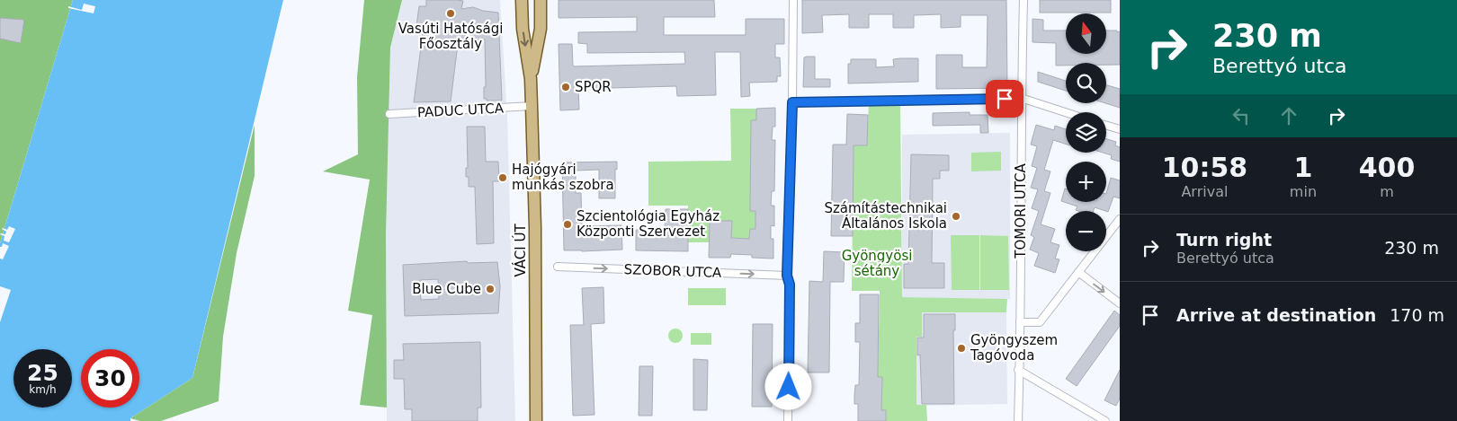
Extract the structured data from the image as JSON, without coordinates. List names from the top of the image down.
{
  "streets": {
    "main road": ["VÁCI ÚT"],
    "street": ["PADUC UTCA", "TOMORI UTCA", "SZOBOR UTCA"]
  },
  "crossings": [
    ["PADUC UTCA", "VÁCI ÚT"]
  ],
  "one_way": ["SZOBOR UTCA"],
  "parks": ["Gyöngyösi sétány"],
  "places": [
    "Vasúti Hatósági Főosztály",
    "SPQR",
    "Hajógyári munkás szobra",
    "Számítástechnikai Általános Iskola",
    "Szcientológia Egyház Központi Szervezet",
    "Blue Cube",
    "Gyöngyszem Tagóvoda"
  ],
  "north": "top",
  "page": {
    "turn": ["230 m", "Berettyó utca"],
    "map_buttons": ["+", "−"],
    "eta": [
      "10:58",
      "Arrival",
      "1",
      "min",
      "400",
      "m"
    ],
    "list": [
      {
        "name": "Turn right",
        "note": "Berettyó utca",
        "value": "230 m"
      },
      {
        "name": "Arrive at destination",
        "value": "170 m"
      }
    ],
    "speed": "25 km/h",
    "limit": "30"
  }
}
